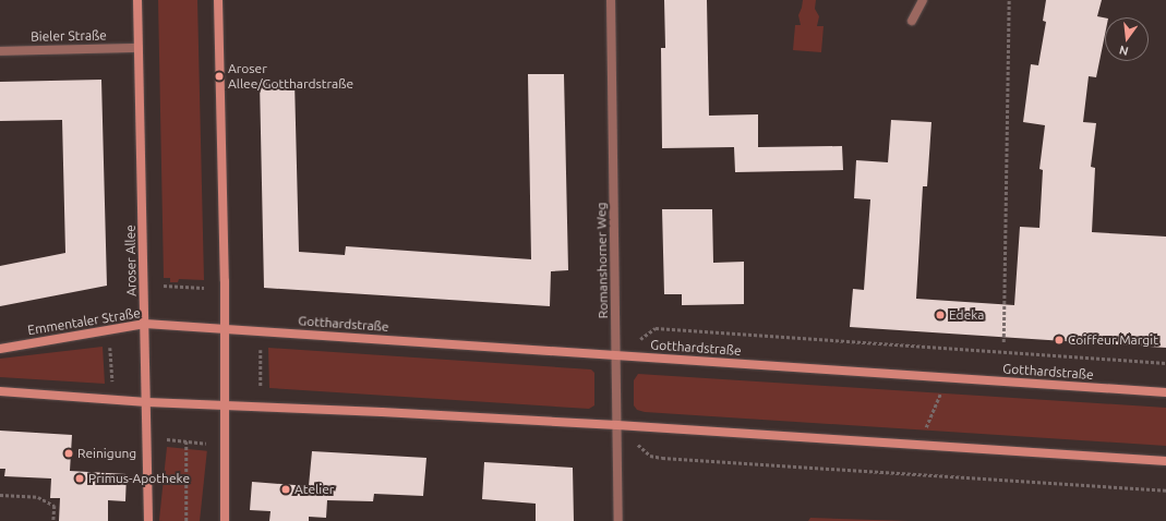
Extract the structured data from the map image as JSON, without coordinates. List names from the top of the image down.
{
  "streets": {
    "main road": ["Aroser Allee", "Emmentaler Straße", "Gotthardstraße"],
    "street": ["Bieler Straße", "Romanshorner Weg"]
  },
  "crossings": [
    ["Bieler Straße", "Aroser Allee"],
    ["Aroser Allee", "Emmentaler Straße"],
    ["Romanshorner Weg", "Gotthardstraße"],
    ["Emmentaler Straße", "Gotthardstraße"]
  ],
  "places": [
    "Aroser Allee/Gotthardstraße",
    "Edeka",
    "Coiffeur Margit",
    "Reinigung",
    "Primus-Apotheke",
    "Atelier"
  ],
  "north": "bottom"
}
